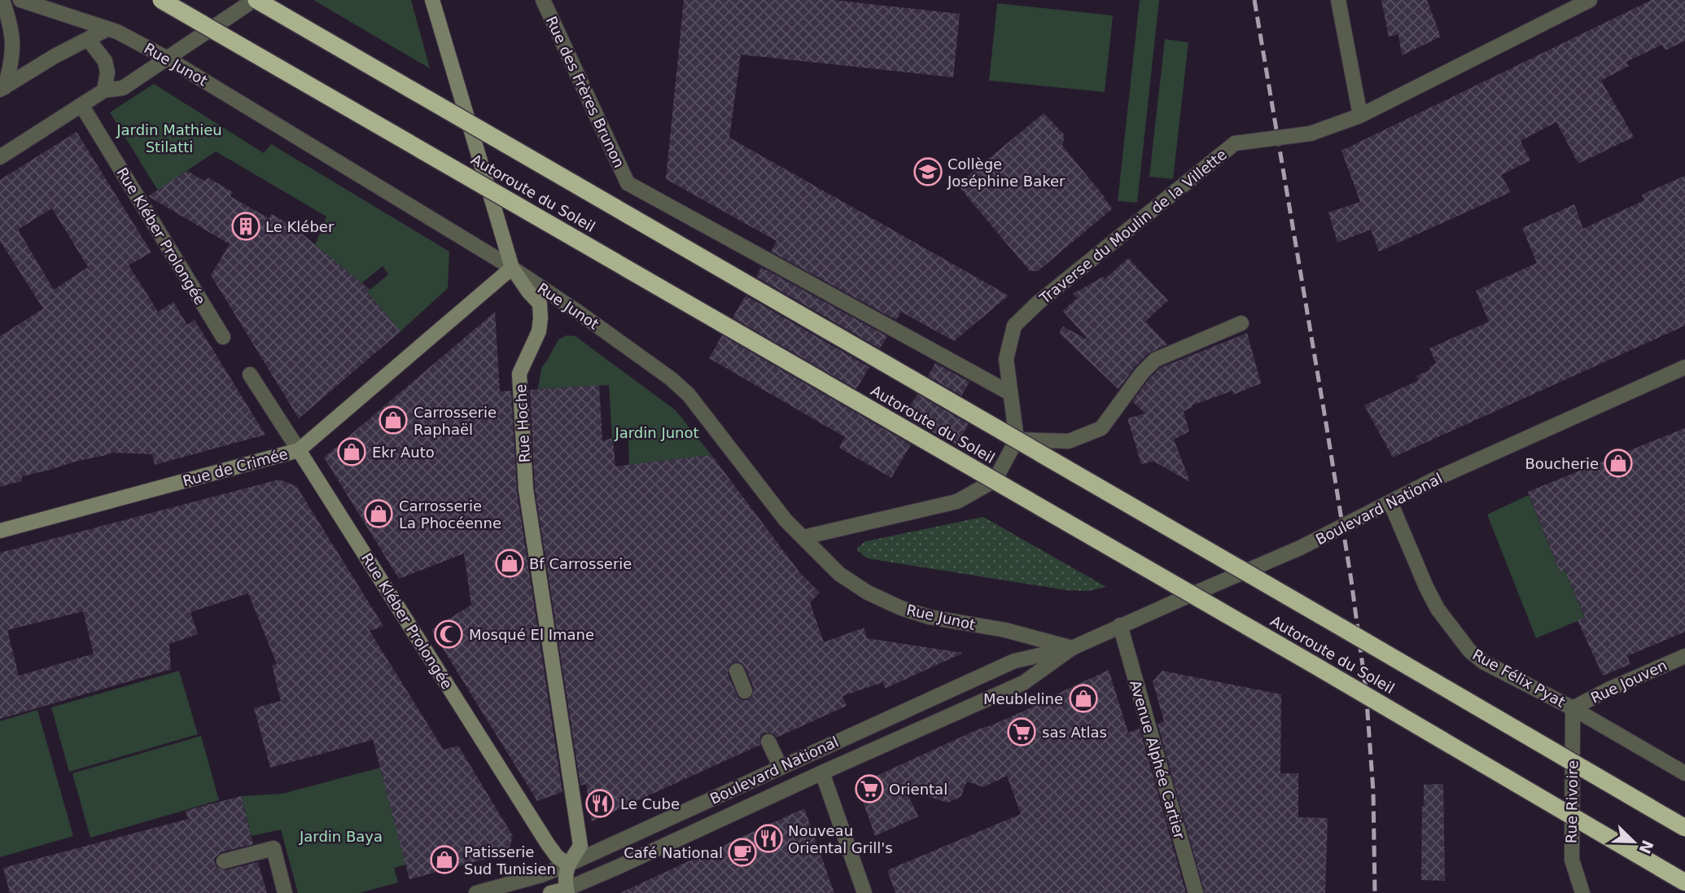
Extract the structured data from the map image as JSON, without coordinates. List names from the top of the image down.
{
  "streets": {
    "highway": ["Autoroute du Soleil"],
    "street": [
      "Rue Junot",
      "Rue des Frères Brunon",
      "Traverse du Moulin de la Villette",
      "Rue Kléber Prolongée",
      "Rue Hoche",
      "Rue de Crimée",
      "Boulevard National",
      "Rue Félix Pyat",
      "Rue Jouven",
      "Avenue Alphée Cartier",
      "Rue Rivoire"
    ]
  },
  "crossings": [
    ["Rue Junot", "Rue Hoche"],
    ["Rue Junot", "Rue de Crimée"],
    ["Rue Junot", "Boulevard National"],
    ["Rue des Frères Brunon", "Traverse du Moulin de la Villette"],
    ["Rue Kléber Prolongée", "Rue Hoche"],
    ["Rue Kléber Prolongée", "Rue de Crimée"],
    ["Rue Kléber Prolongée", "Boulevard National"],
    ["Rue Hoche", "Rue de Crimée"],
    ["Rue Hoche", "Boulevard National"],
    ["Boulevard National", "Rue Félix Pyat"],
    ["Boulevard National", "Avenue Alphée Cartier"],
    ["Rue Félix Pyat", "Rue Jouven"],
    ["Rue Félix Pyat", "Rue Rivoire"],
    ["Rue Jouven", "Rue Rivoire"]
  ],
  "parks": ["Jardin Mathieu Stilatti", "Jardin Junot", "Jardin Baya"],
  "places": {
    "school or university": ["Collège Joséphine Baker"],
    "building": ["Le Kléber"],
    "shop": [
      "Carrosserie Raphaël",
      "Ekr Auto",
      "Boucherie",
      "Carrosserie La Phocéenne",
      "Bf Carrosserie",
      "Meubleline",
      "Patisserie Sud Tunisien"
    ],
    "mosque": ["Mosqué El Imane"],
    "supermarket": ["sas Atlas", "Oriental"],
    "restaurant": ["Le Cube", "Nouveau Oriental Grill's"],
    "cafe": ["Café National"]
  },
  "north": "bottom right"
}
